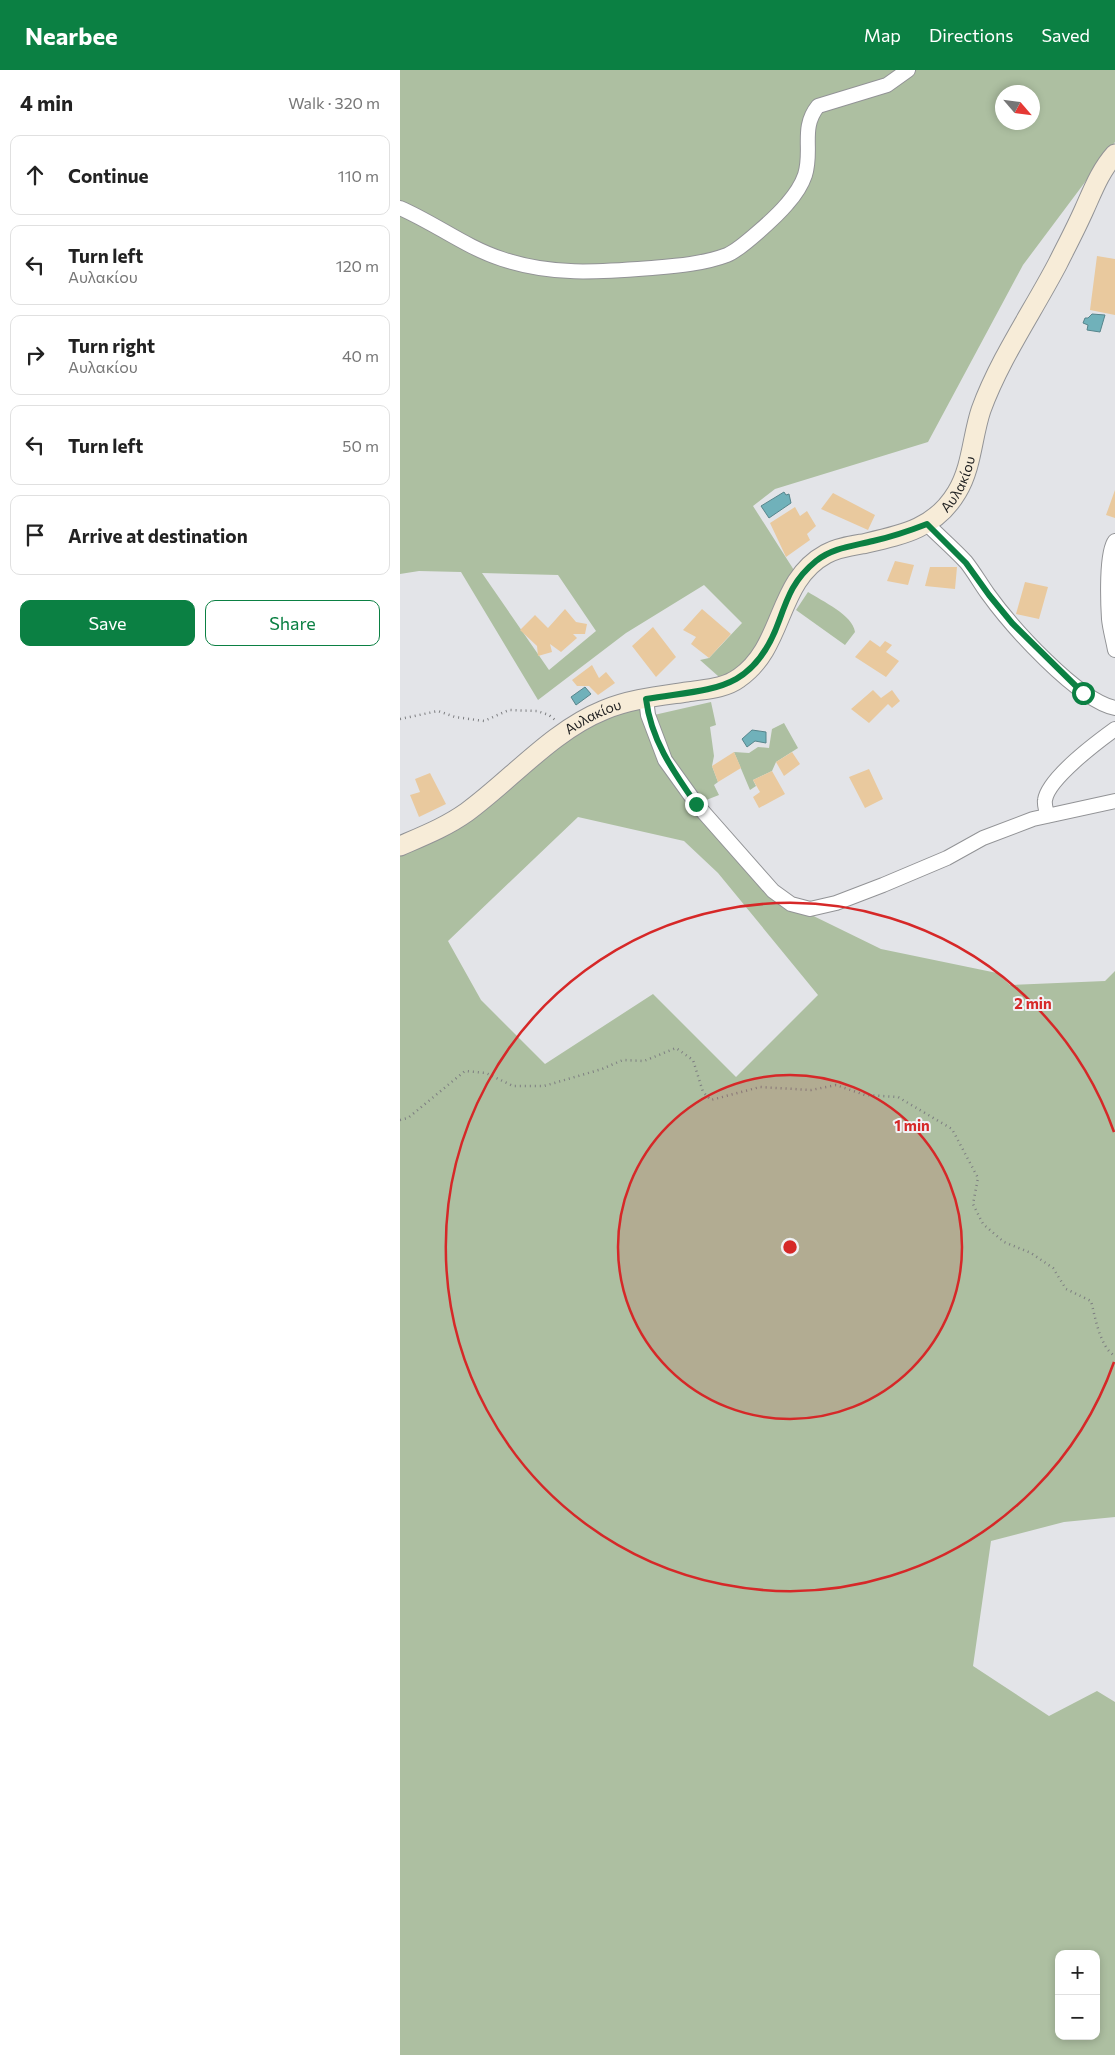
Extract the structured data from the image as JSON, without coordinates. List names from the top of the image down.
{
  "streets": {
    "street": ["Αυλακίου"]
  },
  "north": "bottom right",
  "page": {
    "header": "Nearbee",
    "nav": ["Map", "Directions", "Saved"],
    "heading": ["4 min", "Walk · 320 m"],
    "list": [
      ["Continue", "110 m"],
      ["Turn left", "Αυλακίου", "120 m"],
      ["Turn right", "Αυλακίου", "40 m"],
      ["Turn left", "50 m"],
      "Arrive at destination"
    ],
    "buttons": ["Save", "Share"],
    "map_buttons": ["+", "−"]
  },
  "rings": ["2 min", "1 min"]
}
